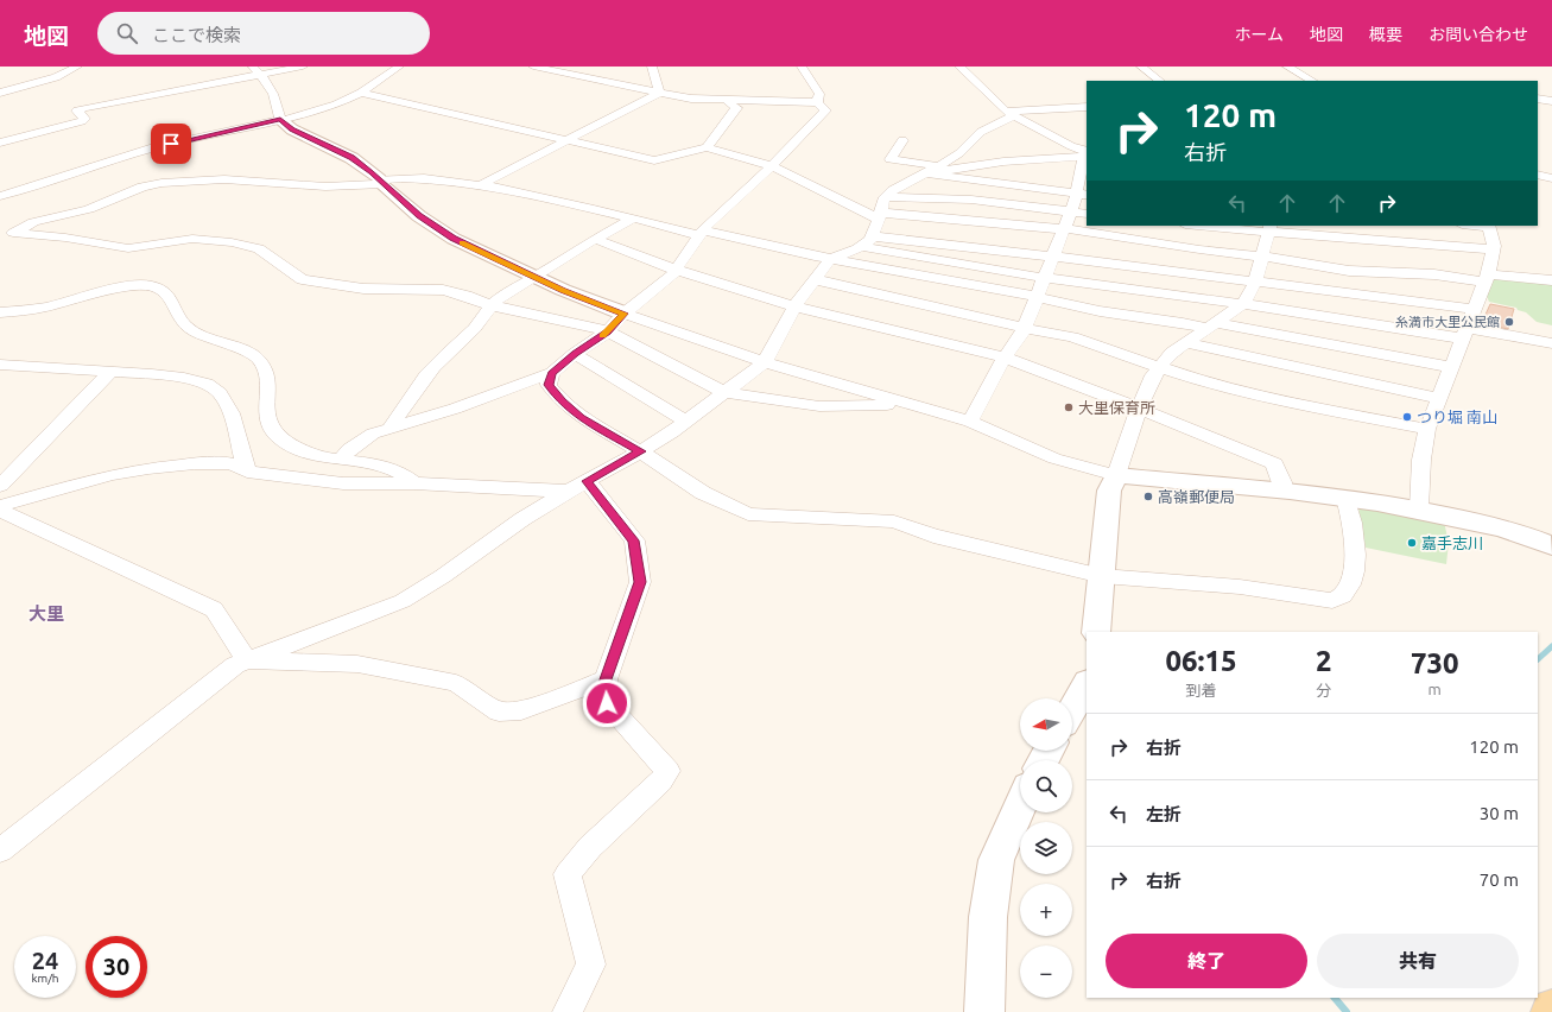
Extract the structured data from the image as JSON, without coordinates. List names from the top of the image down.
{
  "districts": ["大里"],
  "places": [
    "糸満市大里公民館",
    "大里保育所",
    "つり堀 南山",
    "高嶺郵便局",
    "嘉手志川"
  ],
  "north": "left",
  "page": {
    "header": "地図",
    "search": "ここで検索",
    "nav": [
      "ホーム",
      "地図",
      "概要",
      "お問い合わせ"
    ],
    "turn": ["120 m", "右折"],
    "eta": [
      "06:15",
      "到着",
      "2",
      "分",
      "730",
      "m"
    ],
    "map_buttons": ["+", "−"],
    "list": [
      {
        "name": "右折",
        "value": "120 m"
      },
      {
        "name": "左折",
        "value": "30 m"
      },
      {
        "name": "右折",
        "value": "70 m"
      }
    ],
    "buttons": ["終了", "共有"],
    "speed": "24 km/h",
    "limit": "30"
  }
}
